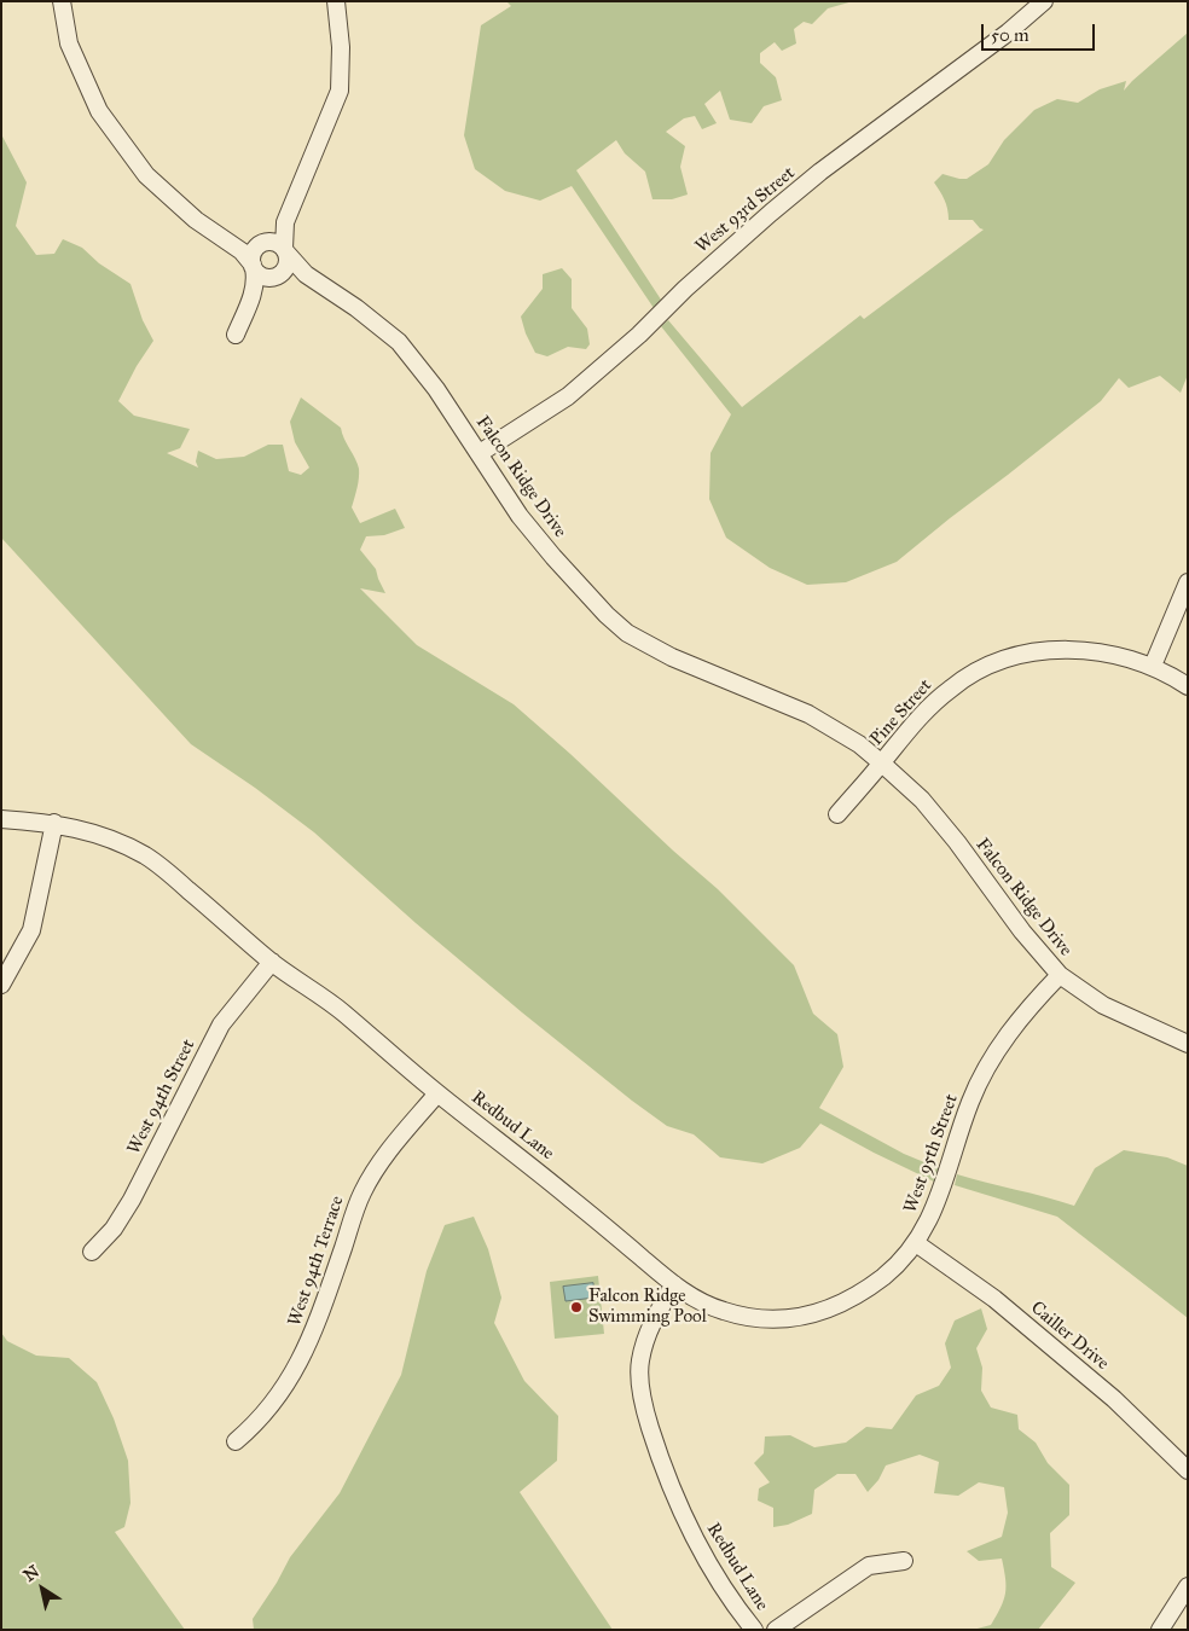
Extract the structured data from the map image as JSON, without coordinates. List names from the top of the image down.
{
  "streets": {
    "street": [
      "West 93rd Street",
      "Falcon Ridge Drive",
      "Pine Street",
      "West 94th Street",
      "Redbud Lane",
      "West 95th Street",
      "West 94th Terrace",
      "Cailler Drive"
    ]
  },
  "crossings": [
    ["West 93rd Street", "Falcon Ridge Drive"],
    ["Falcon Ridge Drive", "Pine Street"],
    ["Falcon Ridge Drive", "West 95th Street"],
    ["West 94th Street", "Redbud Lane"],
    ["Redbud Lane", "West 95th Street"],
    ["Redbud Lane", "West 94th Terrace"],
    ["West 95th Street", "Cailler Drive"]
  ],
  "places": ["Falcon Ridge Swimming Pool"],
  "scale_bar": "50 m",
  "north": "top left"
}
